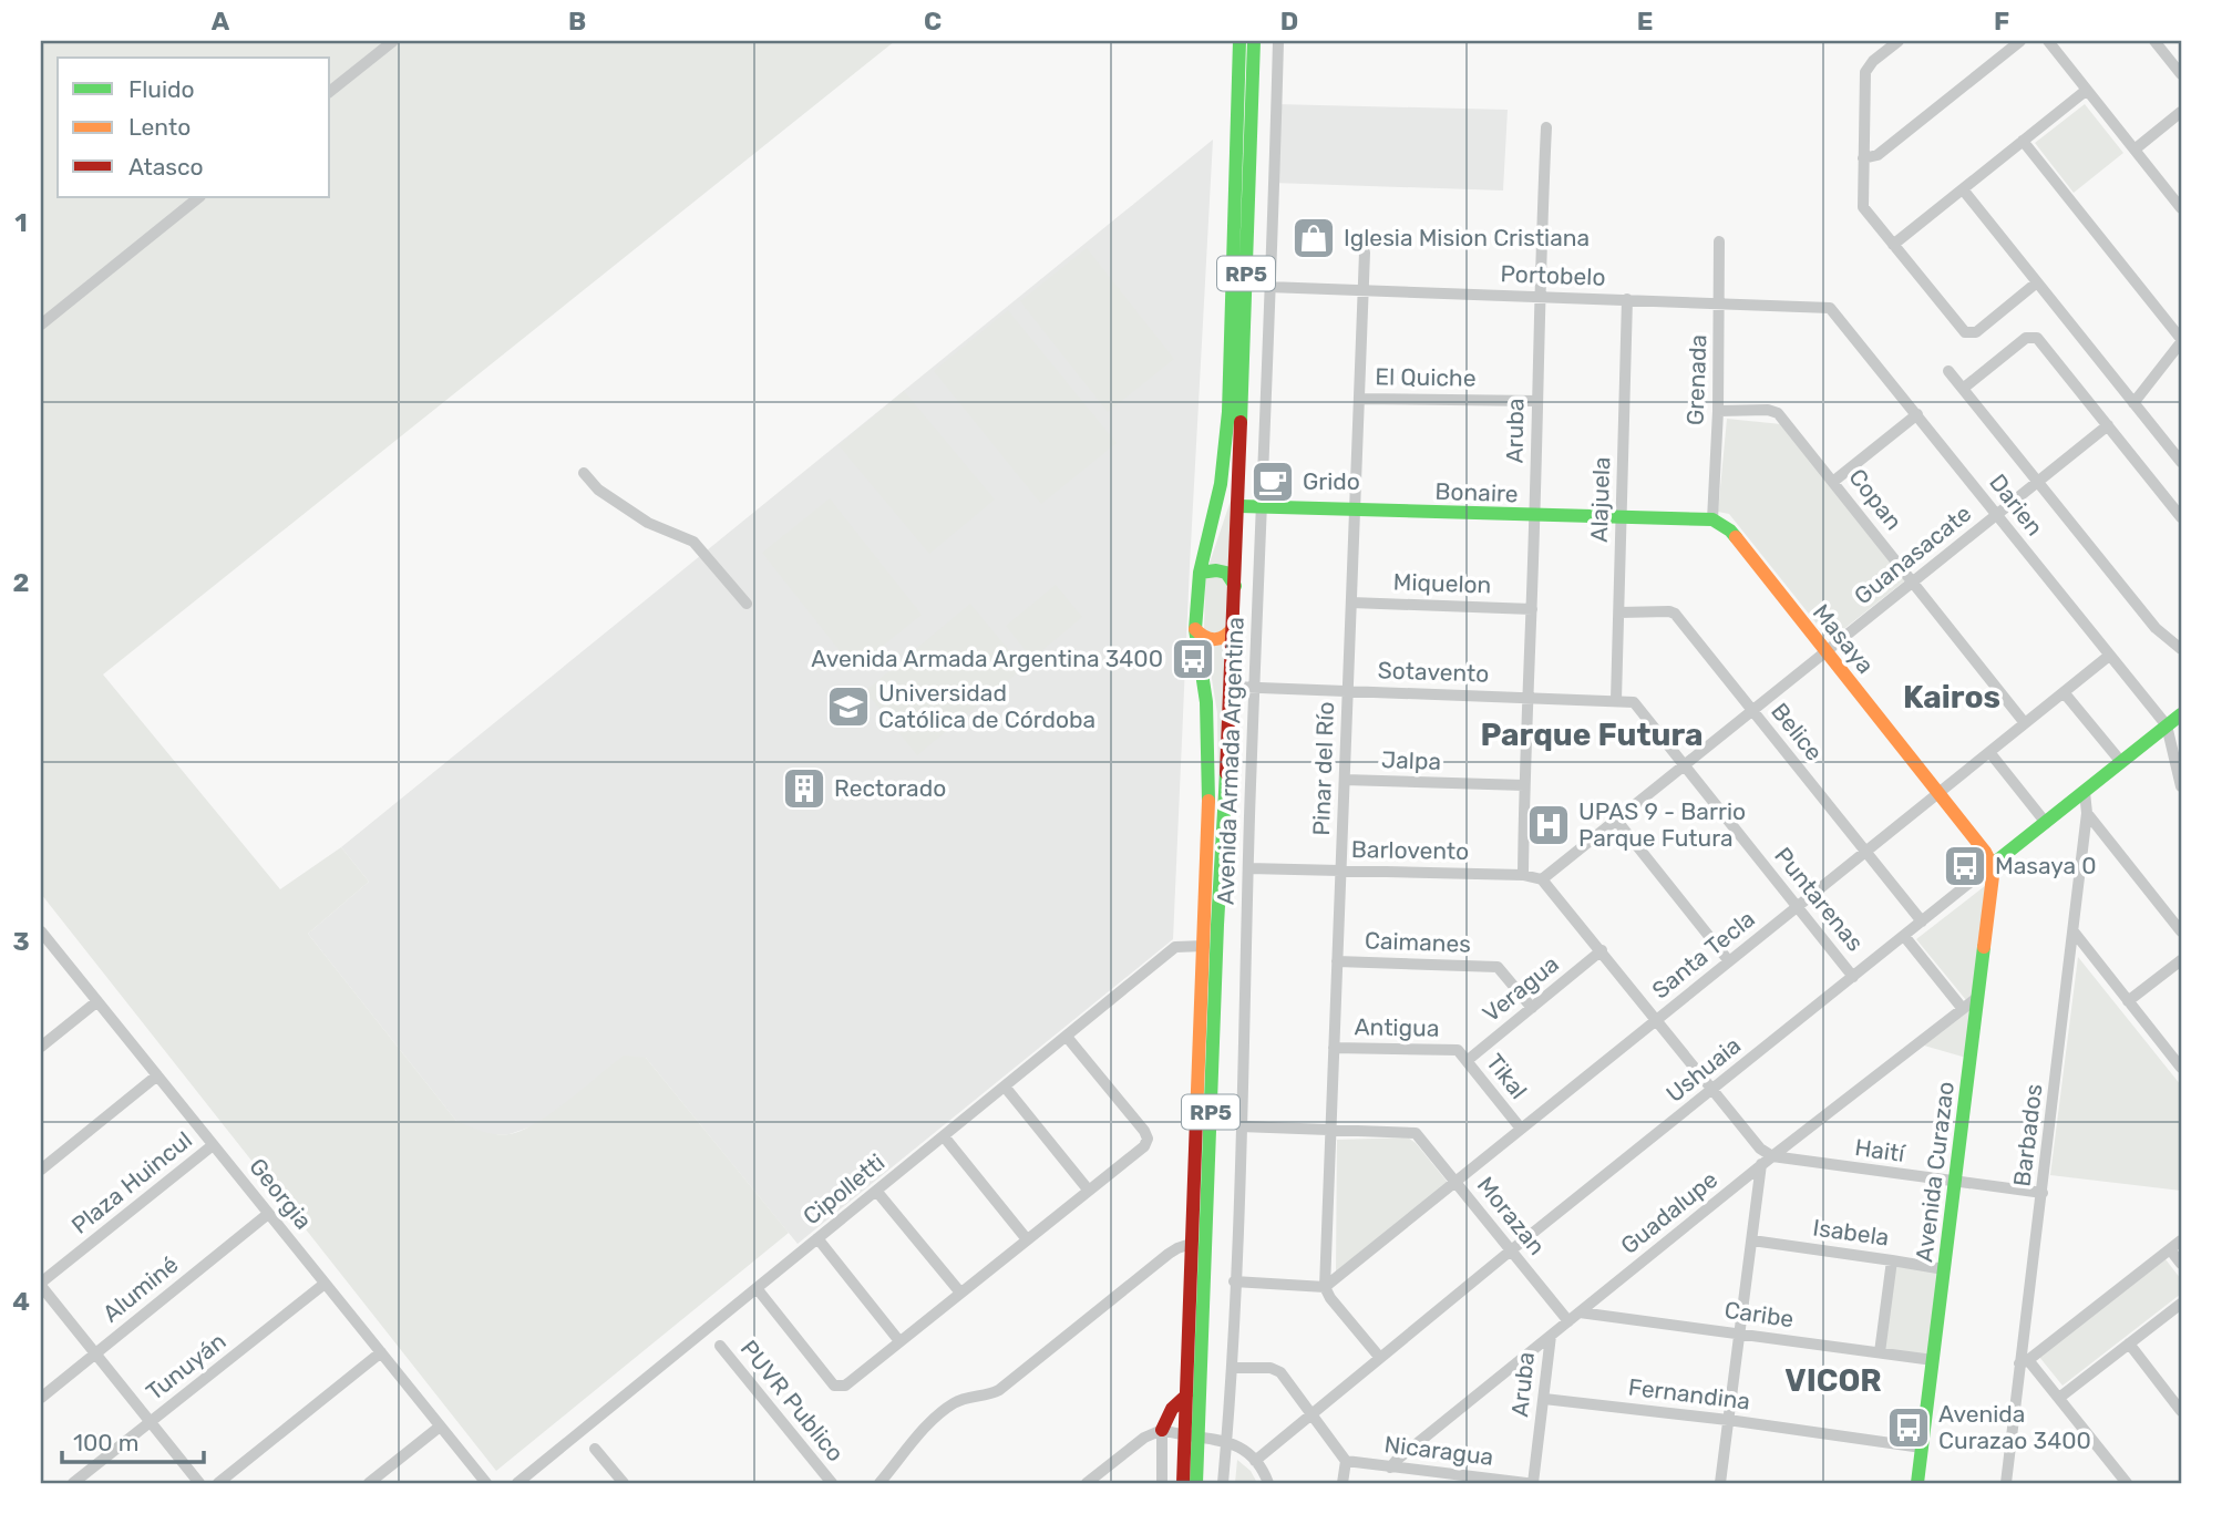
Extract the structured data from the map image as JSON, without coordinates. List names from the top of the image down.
{
  "streets": {
    "main road": [
      "RP5",
      "Bonaire",
      "Masaya",
      "Avenida Armada Argentina",
      "Ushuaia",
      "Avenida Curazao"
    ],
    "street": [
      "Portobelo",
      "El Quiche",
      "Grenada",
      "Aruba",
      "Alajuela",
      "Copan",
      "Darien",
      "Guanasacate",
      "Miquelon",
      "Sotavento",
      "Belice",
      "Jalpa",
      "Pinar del Río",
      "Barlovento",
      "Puntarenas",
      "Caimanes",
      "Santa Tecla",
      "Veragua",
      "Antigua",
      "Tikal",
      "Barbados",
      "Haití",
      "Plaza Huincul",
      "Cipolletti",
      "Georgia",
      "Guadalupe",
      "Morazan",
      "Isabela",
      "Aluminé",
      "Caribe",
      "Tunuyán",
      "Fernandina",
      "PUVR Publico",
      "Nicaragua"
    ]
  },
  "crossings": [
    ["RP5", "Bonaire"],
    ["RP5", "Avenida Armada Argentina"],
    ["Portobelo", "Grenada"],
    ["Portobelo", "Aruba"],
    ["Portobelo", "Alajuela"],
    ["Portobelo", "Darien"],
    ["Portobelo", "Avenida Armada Argentina"],
    ["Portobelo", "Pinar del Río"],
    ["El Quiche", "Aruba"],
    ["El Quiche", "Pinar del Río"],
    ["Grenada", "Bonaire"],
    ["Grenada", "Copan"],
    ["Grenada", "Masaya"],
    ["Aruba", "Bonaire"],
    ["Aruba", "Miquelon"],
    ["Aruba", "Sotavento"],
    ["Aruba", "Jalpa"],
    ["Aruba", "Barlovento"],
    ["Aruba", "Guadalupe"],
    ["Aruba", "Fernandina"],
    ["Bonaire", "Alajuela"],
    ["Bonaire", "Masaya"],
    ["Bonaire", "Avenida Armada Argentina"],
    ["Bonaire", "Pinar del Río"],
    ["Alajuela", "Sotavento"],
    ["Alajuela", "Belice"],
    ["Copan", "Guanasacate"],
    ["Copan", "Santa Tecla"],
    ["Darien", "Guanasacate"],
    ["Darien", "Santa Tecla"],
    ["Darien", "Ushuaia"],
    ["Guanasacate", "Masaya"],
    ["Guanasacate", "Belice"],
    ["Guanasacate", "Puntarenas"],
    ["Guanasacate", "Haití"],
    ["Miquelon", "Pinar del Río"],
    ["Masaya", "Santa Tecla"],
    ["Masaya", "Ushuaia"],
    ["Masaya", "Avenida Curazao"],
    ["Sotavento", "Avenida Armada Argentina"],
    ["Sotavento", "Pinar del Río"],
    ["Sotavento", "Puntarenas"],
    ["Belice", "Santa Tecla"],
    ["Belice", "Ushuaia"],
    ["Avenida Armada Argentina", "Barlovento"],
    ["Avenida Armada Argentina", "Cipolletti"],
    ["Jalpa", "Pinar del Río"],
    ["Pinar del Río", "Barlovento"],
    ["Pinar del Río", "Caimanes"],
    ["Pinar del Río", "Santa Tecla"],
    ["Pinar del Río", "Antigua"],
    ["Pinar del Río", "Morazan"],
    ["Puntarenas", "Santa Tecla"],
    ["Puntarenas", "Ushuaia"],
    ["Caimanes", "Veragua"],
    ["Santa Tecla", "Tikal"],
    ["Santa Tecla", "Haití"],
    ["Santa Tecla", "Morazan"],
    ["Veragua", "Tikal"],
    ["Veragua", "Haití"],
    ["Antigua", "Tikal"],
    ["Ushuaia", "Barbados"],
    ["Ushuaia", "Haití"],
    ["Ushuaia", "Avenida Curazao"],
    ["Ushuaia", "Morazan"],
    ["Barbados", "Haití"],
    ["Haití", "Avenida Curazao"],
    ["Haití", "Guadalupe"],
    ["Avenida Curazao", "Guadalupe"],
    ["Avenida Curazao", "Isabela"],
    ["Avenida Curazao", "Caribe"],
    ["Avenida Curazao", "Fernandina"],
    ["Plaza Huincul", "Georgia"],
    ["Georgia", "Aluminé"],
    ["Georgia", "Tunuyán"],
    ["Guadalupe", "Morazan"],
    ["Guadalupe", "Caribe"],
    ["Guadalupe", "Nicaragua"]
  ],
  "districts": ["Kairos", "Parque Futura", "VICOR"],
  "places": {
    "shop": ["Iglesia Mision Cristiana"],
    "cafe": ["Grido"],
    "bus stop": ["Avenida Armada Argentina 3400", "Masaya 0", "Avenida Curazao 3400"],
    "school or university": ["Universidad Católica de Córdoba"],
    "building": ["Rectorado"],
    "hospital": ["UPAS 9 - Barrio Parque Futura"]
  },
  "legend": ["Fluido", "Lento", "Atasco"],
  "scale_bar": "100 m",
  "grid": {
    "columns": [
      "A",
      "B",
      "C",
      "D",
      "E",
      "F"
    ],
    "rows": [
      "1",
      "2",
      "3",
      "4"
    ]
  }
}
